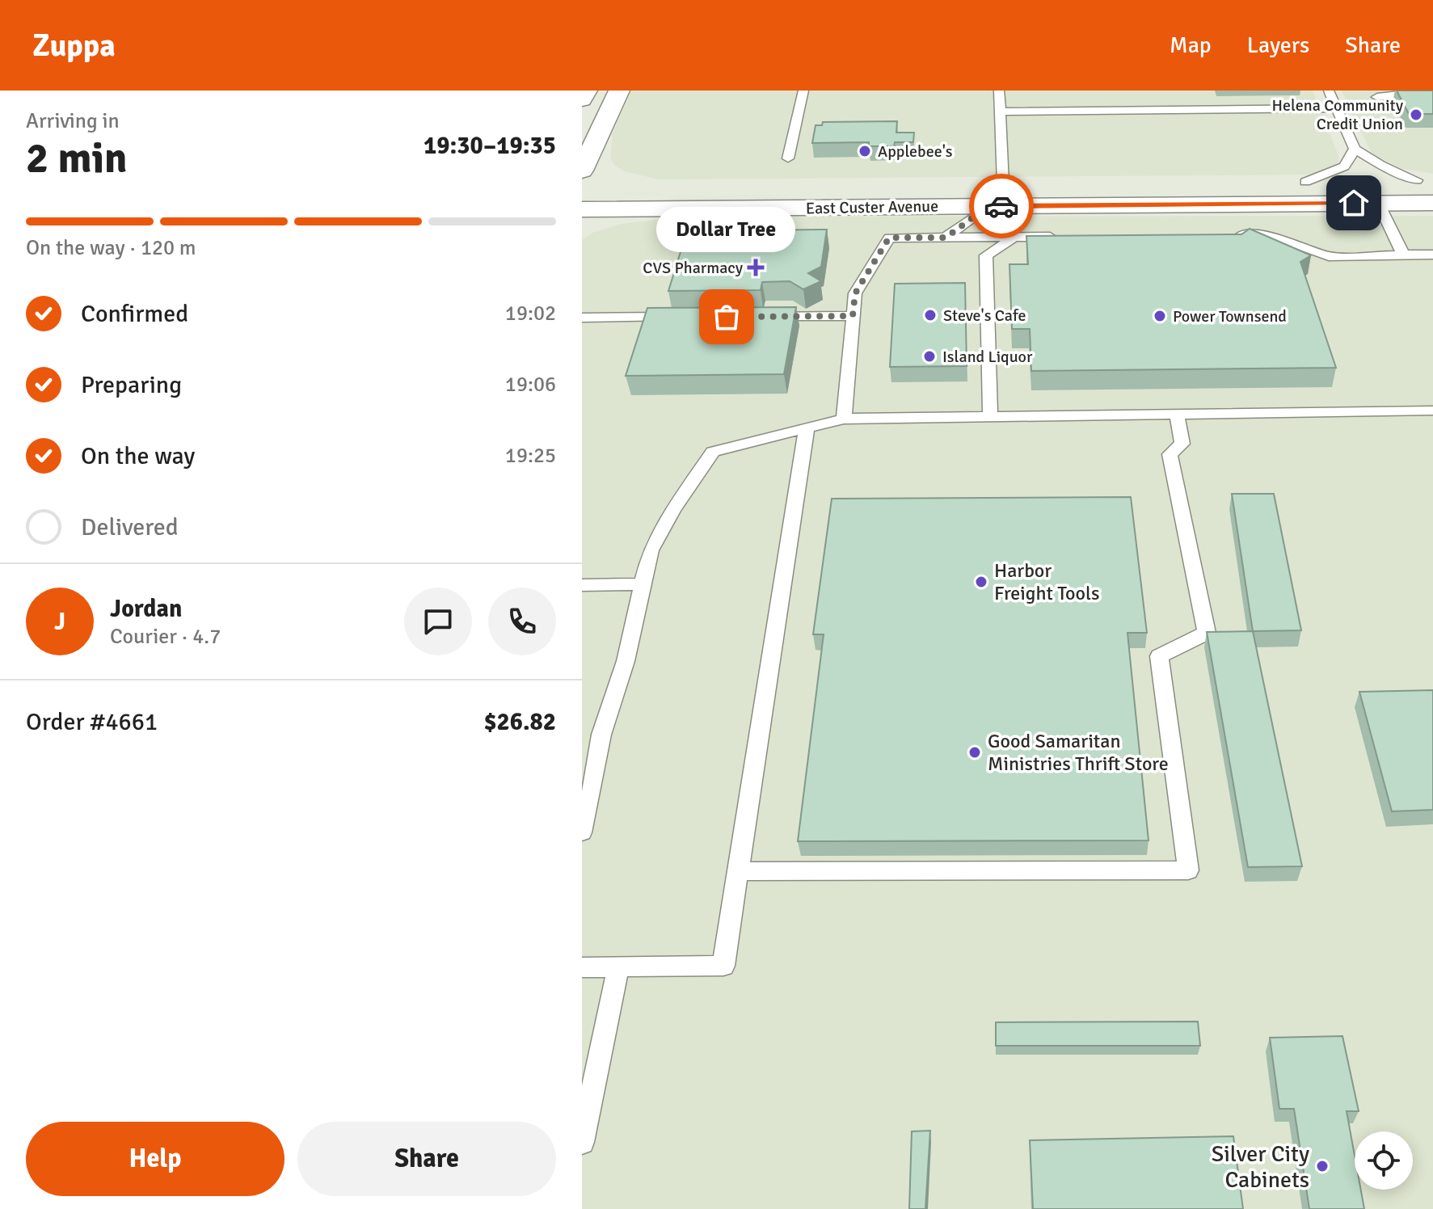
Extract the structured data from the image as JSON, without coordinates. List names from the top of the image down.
{
  "streets": {
    "main road": ["East Custer Avenue"]
  },
  "places": {
    "other": [
      "Helena Community Credit Union",
      "Applebee's",
      "Steve's Cafe",
      "Power Townsend",
      "Dollar Tree",
      "Island Liquor",
      "Harbor Freight Tools",
      "Good Samaritan Ministries Thrift Store",
      "Silver City Cabinets"
    ],
    "health": ["CVS Pharmacy"]
  },
  "page": {
    "header": "Zuppa",
    "nav": ["Map", "Layers", "Share"],
    "heading": ["2 min", "Arriving in", "19:30–19:35"],
    "panel": [
      "Jordan",
      "Courier · 4.7",
      "Order #4661",
      "$26.82"
    ],
    "bar": "On the way · 120 m",
    "bubble": "Dollar Tree",
    "list": [
      ["Confirmed", "19:02"],
      ["Preparing", "19:06"],
      ["On the way", "19:25"],
      "Delivered"
    ],
    "round": "J",
    "buttons": ["Help", "Share"]
  }
}
